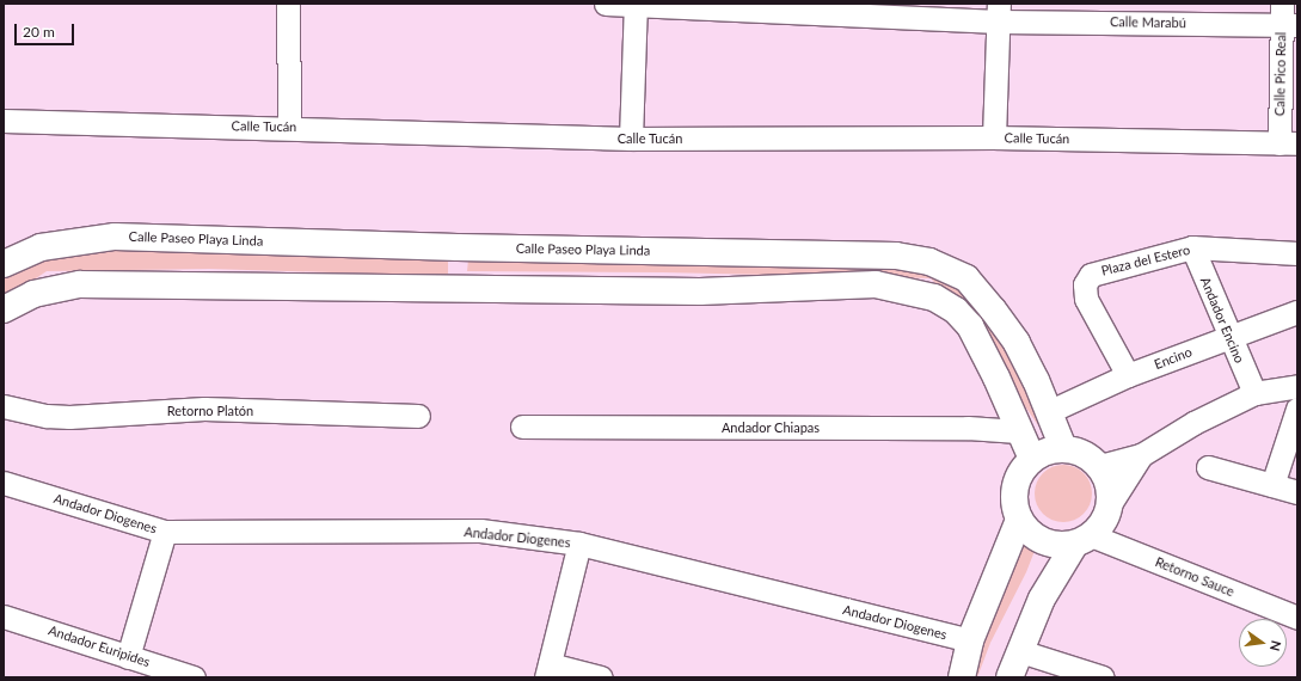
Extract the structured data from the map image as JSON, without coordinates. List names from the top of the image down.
{
  "streets": {
    "street": [
      "Calle Marabú",
      "Calle Pico Real",
      "Calle Tucán",
      "Calle Paseo Playa Linda",
      "Plaza del Estero",
      "Andador Encino",
      "Encino",
      "Retorno Platón",
      "Andador Chiapas",
      "Andador Diogenes",
      "Retorno Sauce",
      "Andador Euripides"
    ]
  },
  "crossings": [
    ["Calle Marabú", "Calle Pico Real"],
    ["Calle Pico Real", "Calle Tucán"],
    ["Calle Paseo Playa Linda", "Encino"],
    ["Calle Paseo Playa Linda", "Retorno Sauce"],
    ["Plaza del Estero", "Andador Encino"],
    ["Plaza del Estero", "Encino"],
    ["Andador Encino", "Encino"]
  ],
  "scale_bar": "20 m",
  "north": "right"
}
